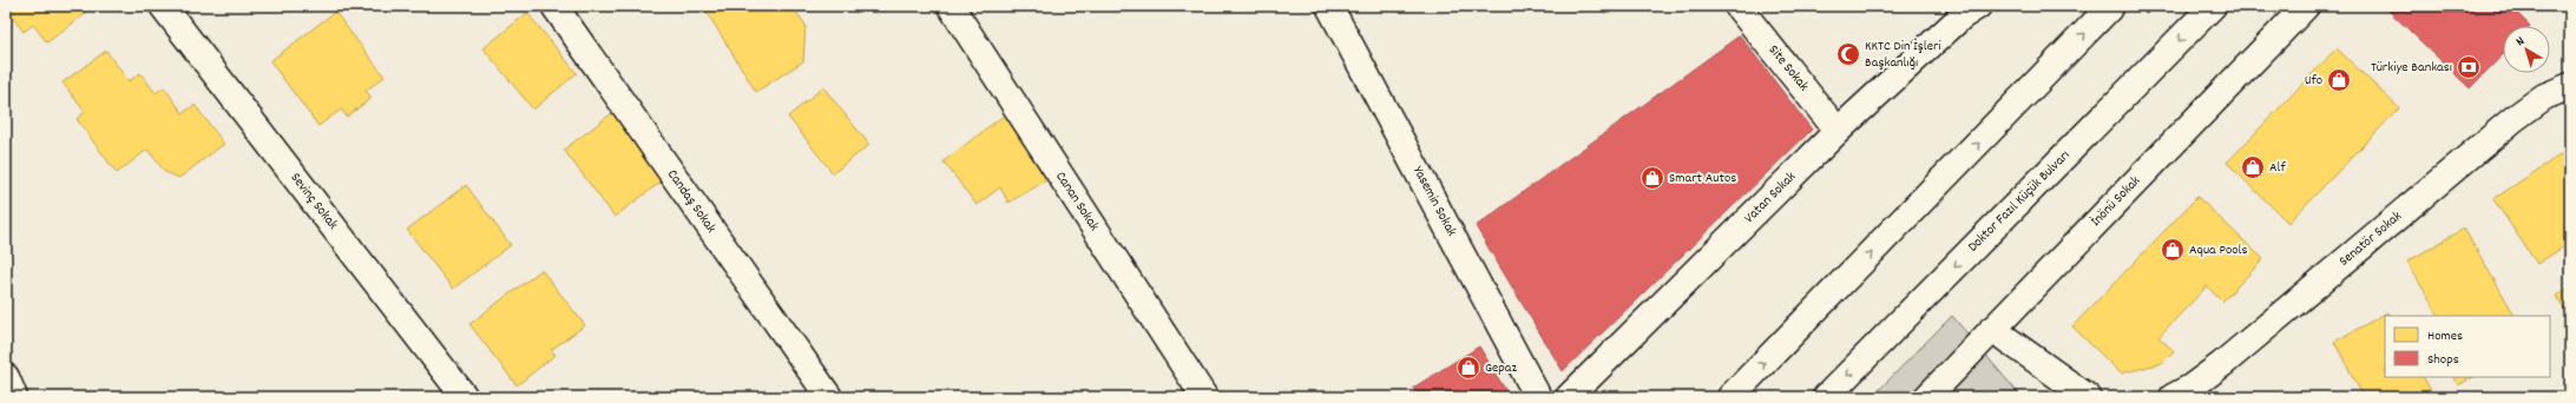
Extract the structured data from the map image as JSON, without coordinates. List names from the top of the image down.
{
  "streets": {
    "main road": [
      "Site Sokak",
      "Vatan Sokak",
      "Sevinç Sokak",
      "Candaş Sokak",
      "Canan Sokak",
      "Yasemin Sokak",
      "Doktor Fazıl Küçük Bulvarı",
      "İnönü Sokak",
      "Senatör Sokak"
    ]
  },
  "crossings": [
    ["Site Sokak", "Vatan Sokak"]
  ],
  "places": {
    "mosque": ["KKTC Din İşleri Başkanlığı"],
    "bank": ["Türkiye Bankası"],
    "shop": [
      "Ufo",
      "Alf",
      "Smart Autos",
      "Aqua Pools",
      "Gepaz"
    ]
  },
  "legend": ["Homes", "Shops"],
  "north": "top left"
}
